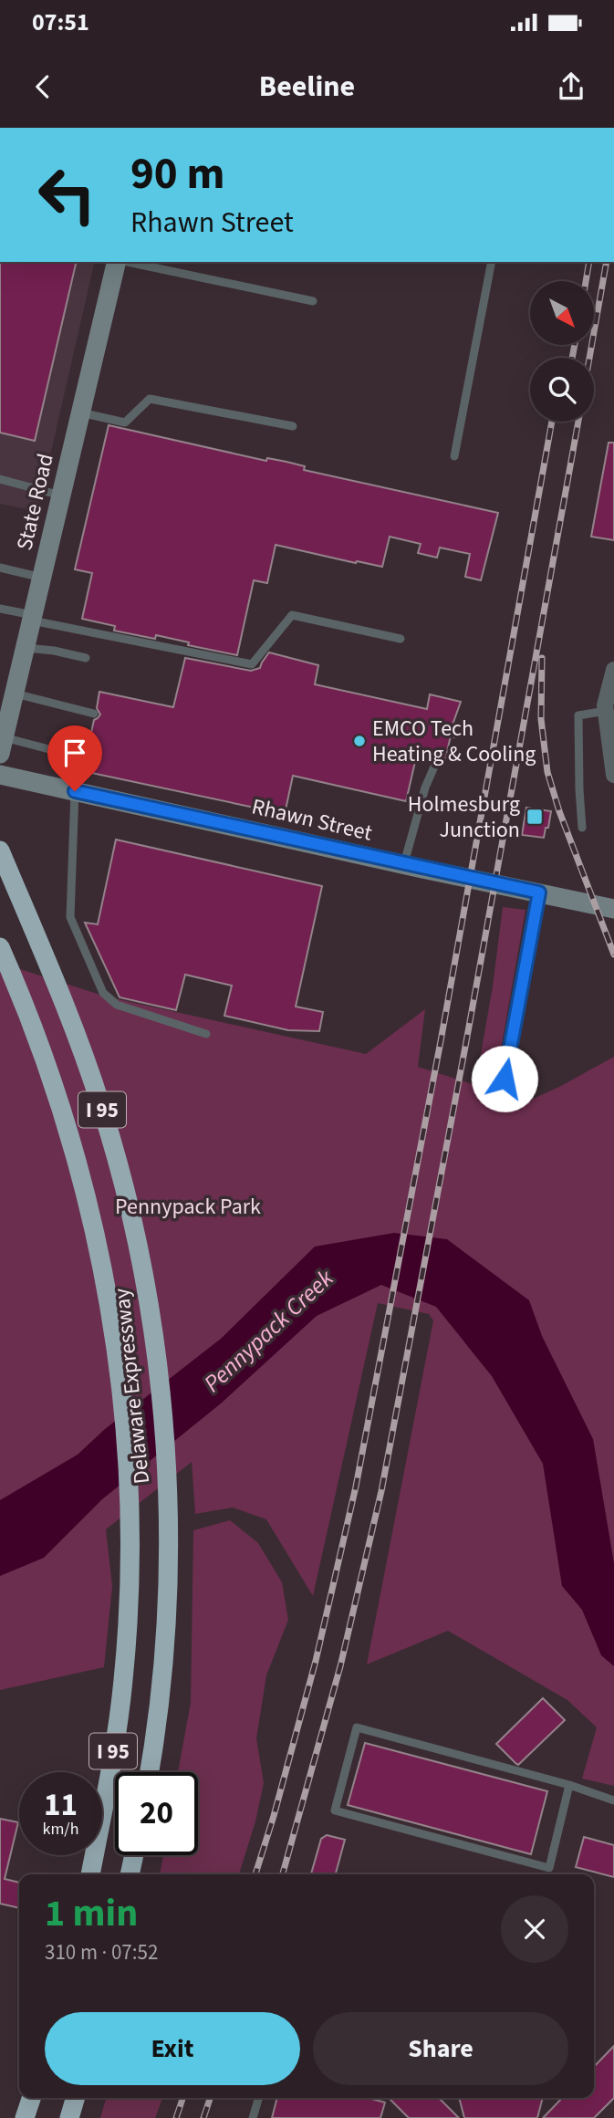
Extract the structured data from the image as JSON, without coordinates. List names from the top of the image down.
{
  "streets": {
    "highway": ["I 95", "Delaware Expressway"],
    "main road": ["State Road", "Rhawn Street"]
  },
  "water": ["Pennypack Creek"],
  "parks": ["Pennypack Park"],
  "places": {
    "other": ["EMCO Tech Heating & Cooling"],
    "transit": ["Holmesburg Junction"]
  },
  "north": "bottom right",
  "page": {
    "status": "07:51",
    "header": "Beeline",
    "turn": ["90 m", "Rhawn Street"],
    "speed": "11 km/h",
    "limit": "20",
    "heading": ["1 min", "310 m · 07:52"],
    "buttons": ["Exit", "Share"]
  }
}
